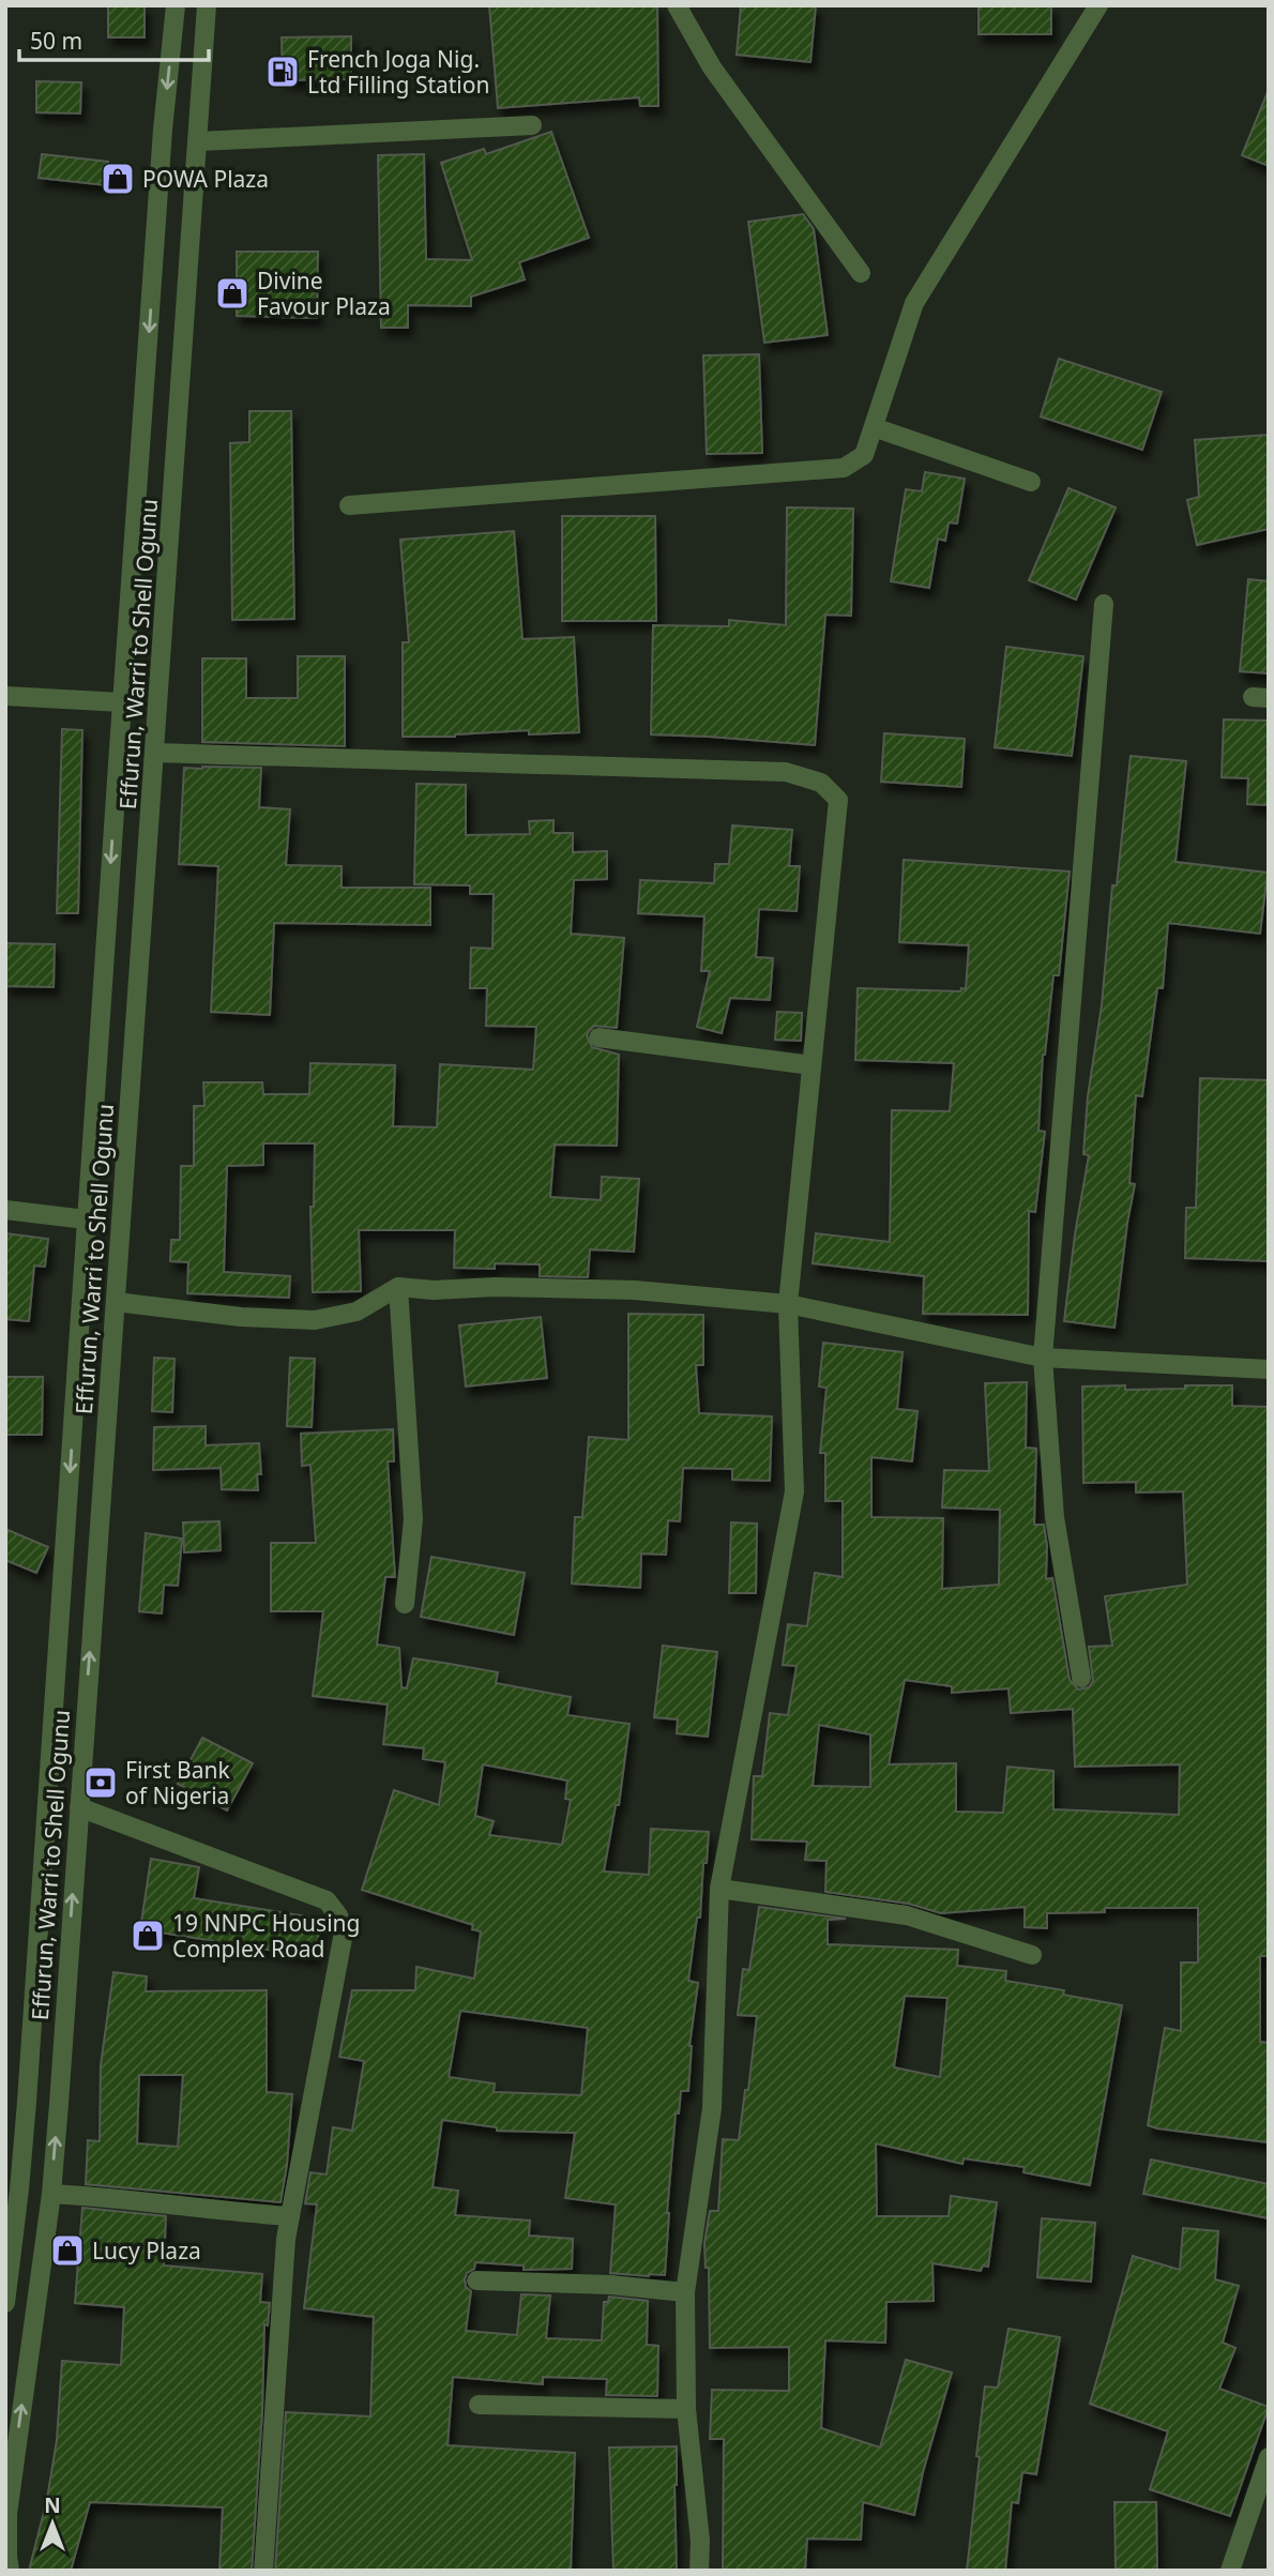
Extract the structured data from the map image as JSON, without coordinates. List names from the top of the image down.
{
  "streets": {
    "street": ["Effurun, Warri to Shell Ogunu"]
  },
  "places": {
    "fuel station": ["French Joga Nig. Ltd Filling Station"],
    "shop": [
      "POWA Plaza",
      "Divine Favour Plaza",
      "19 NNPC Housing Complex Road",
      "Lucy Plaza"
    ],
    "bank": ["First Bank of Nigeria"]
  },
  "scale_bar": "50 m",
  "north": "top"
}
